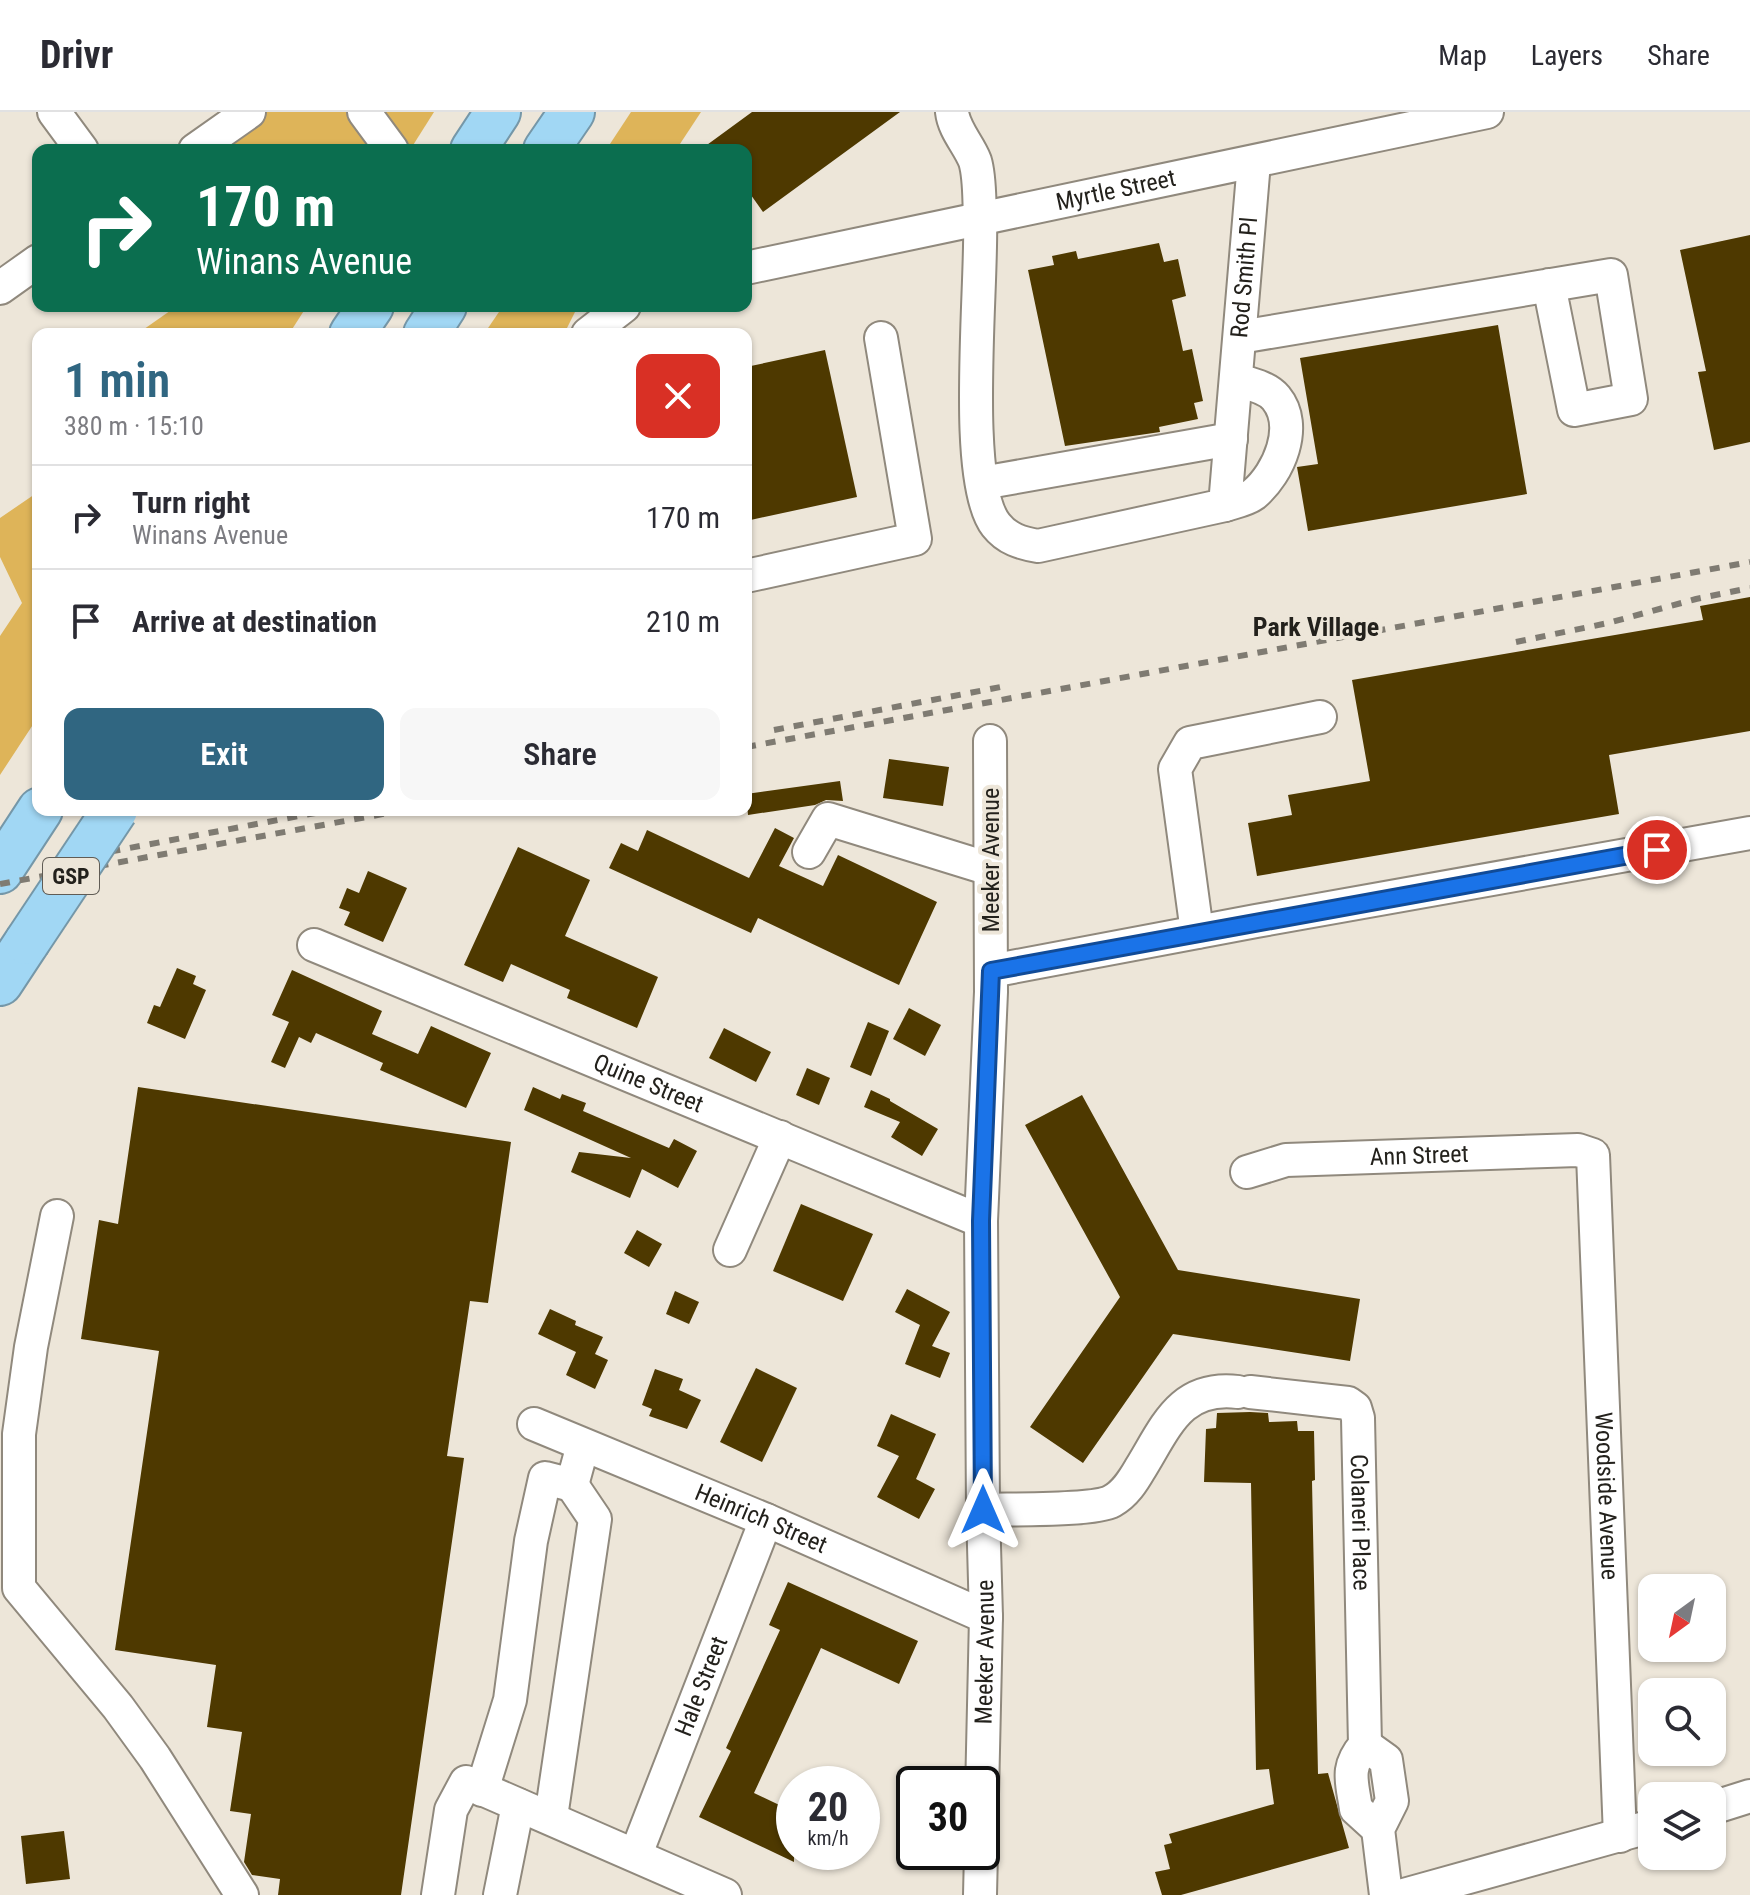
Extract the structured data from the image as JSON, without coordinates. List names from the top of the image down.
{
  "streets": {
    "highway": ["GSP"],
    "street": [
      "Myrtle Street",
      "Rod Smith Pl",
      "Meeker Avenue",
      "Quine Street",
      "Ann Street",
      "Woodside Avenue",
      "Heinrich Street",
      "Colaneri Place",
      "Hale Street"
    ]
  },
  "crossings": [
    ["Myrtle Street", "Rod Smith Pl"],
    ["Meeker Avenue", "Quine Street"],
    ["Meeker Avenue", "Heinrich Street"],
    ["Meeker Avenue", "Colaneri Place"],
    ["Ann Street", "Woodside Avenue"],
    ["Heinrich Street", "Hale Street"]
  ],
  "districts": ["Park Village"],
  "north": "bottom left",
  "page": {
    "header": "Drivr",
    "nav": ["Map", "Layers", "Share"],
    "turn": ["170 m", "Winans Avenue"],
    "heading": ["1 min", "380 m · 15:10"],
    "list": [
      {
        "name": "Turn right",
        "note": "Winans Avenue",
        "value": "170 m"
      },
      {
        "name": "Arrive at destination",
        "value": "210 m"
      }
    ],
    "buttons": ["Exit", "Share"],
    "speed": "20 km/h",
    "limit": "30"
  }
}
